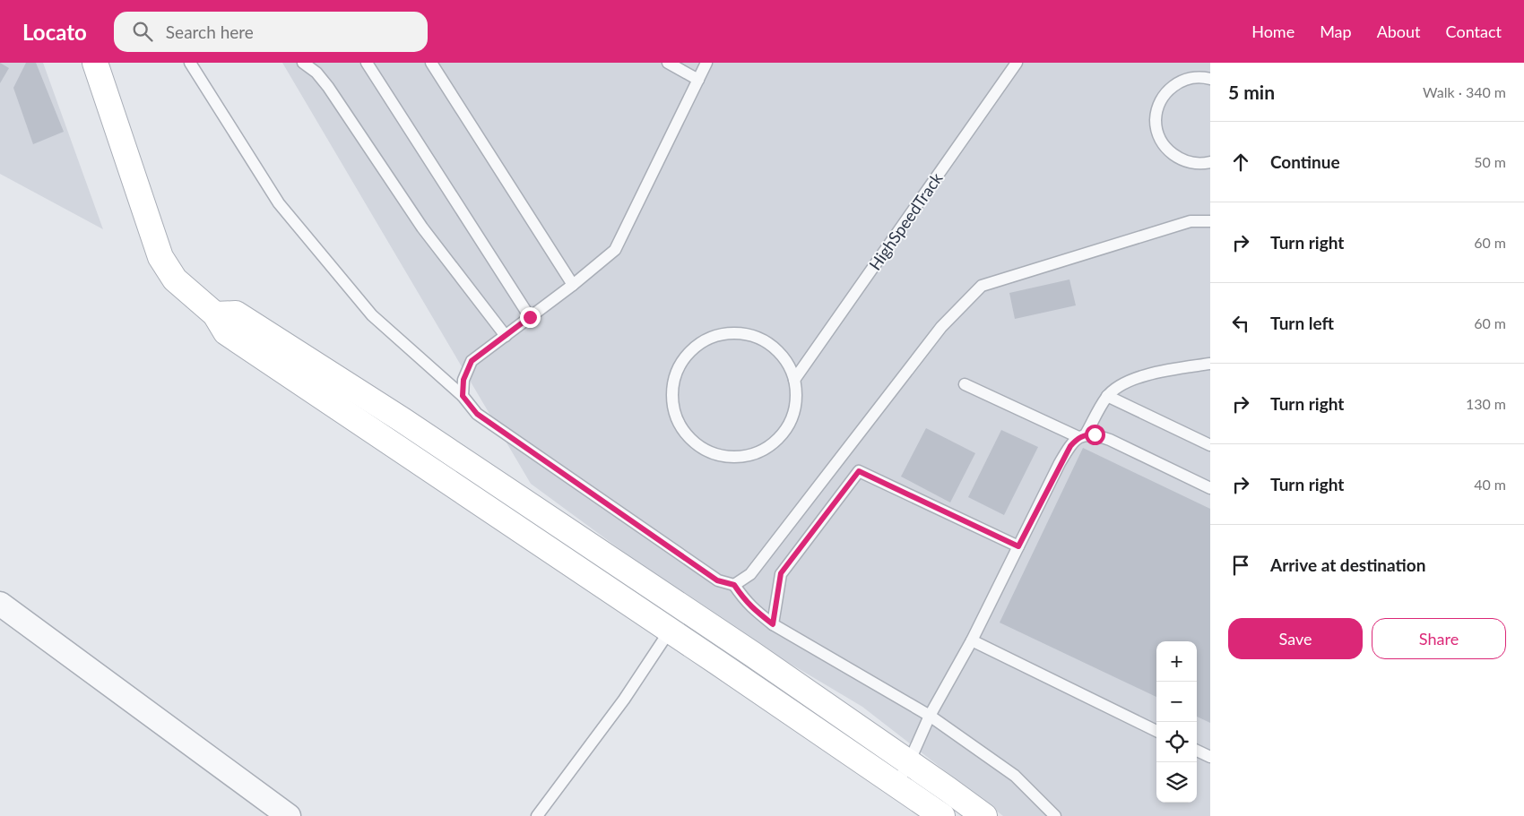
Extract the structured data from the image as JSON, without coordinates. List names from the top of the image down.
{
  "streets": {
    "lane": ["HighSpeedTrack"]
  },
  "page": {
    "header": "Locato",
    "search": "Search here",
    "nav": [
      "Home",
      "Map",
      "About",
      "Contact"
    ],
    "heading": ["5 min", "Walk · 340 m"],
    "list": [
      ["Continue", "50 m"],
      ["Turn right", "60 m"],
      ["Turn left", "60 m"],
      ["Turn right", "130 m"],
      ["Turn right", "40 m"],
      "Arrive at destination"
    ],
    "buttons": ["Save", "Share"],
    "map_buttons": ["+", "−"]
  }
}
